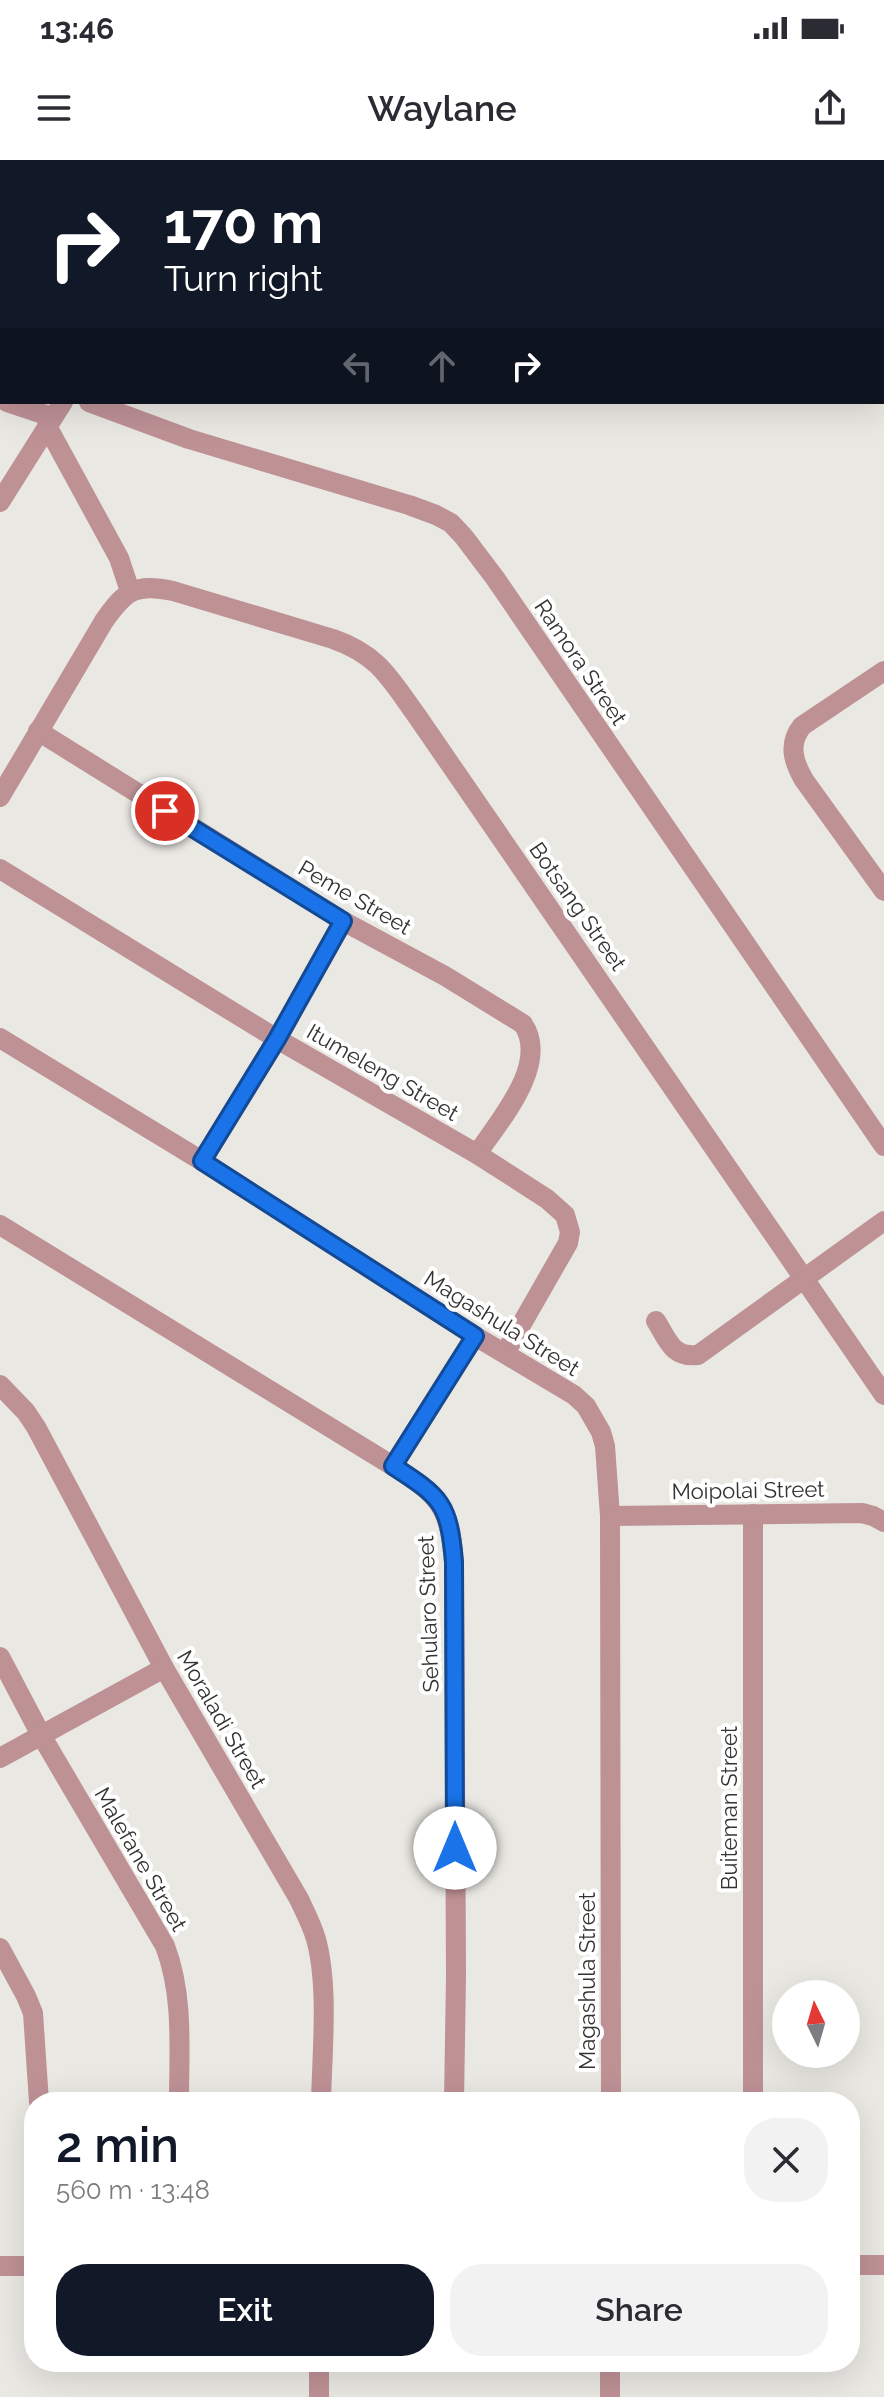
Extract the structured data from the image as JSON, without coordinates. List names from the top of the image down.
{
  "streets": {
    "street": [
      "Ramora Street",
      "Peme Street",
      "Botsang Street",
      "Itumeleng Street",
      "Magashula Street",
      "Moipolai Street",
      "Sehularo Street",
      "Moraladi Street",
      "Buiteman Street",
      "Malefane Street"
    ]
  },
  "crossings": [
    ["Peme Street", "Itumeleng Street"],
    ["Itumeleng Street", "Magashula Street"],
    ["Magashula Street", "Moipolai Street"],
    ["Moipolai Street", "Buiteman Street"]
  ],
  "north": "top",
  "page": {
    "status": "13:46",
    "header": "Waylane",
    "turn": ["170 m", "Turn right"],
    "heading": ["2 min", "560 m · 13:48"],
    "buttons": ["Exit", "Share"]
  }
}
